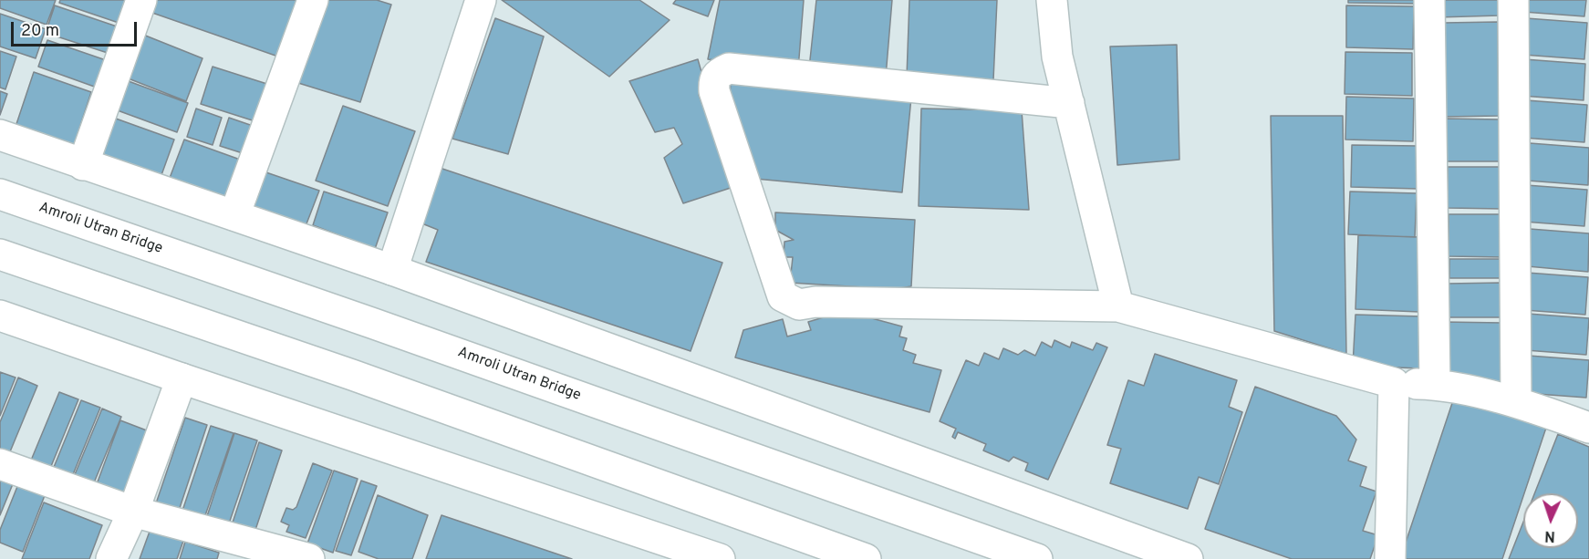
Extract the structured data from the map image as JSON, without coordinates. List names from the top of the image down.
{
  "streets": {
    "main road": ["Amroli Utran Bridge"]
  },
  "scale_bar": "20 m",
  "north": "bottom"
}
